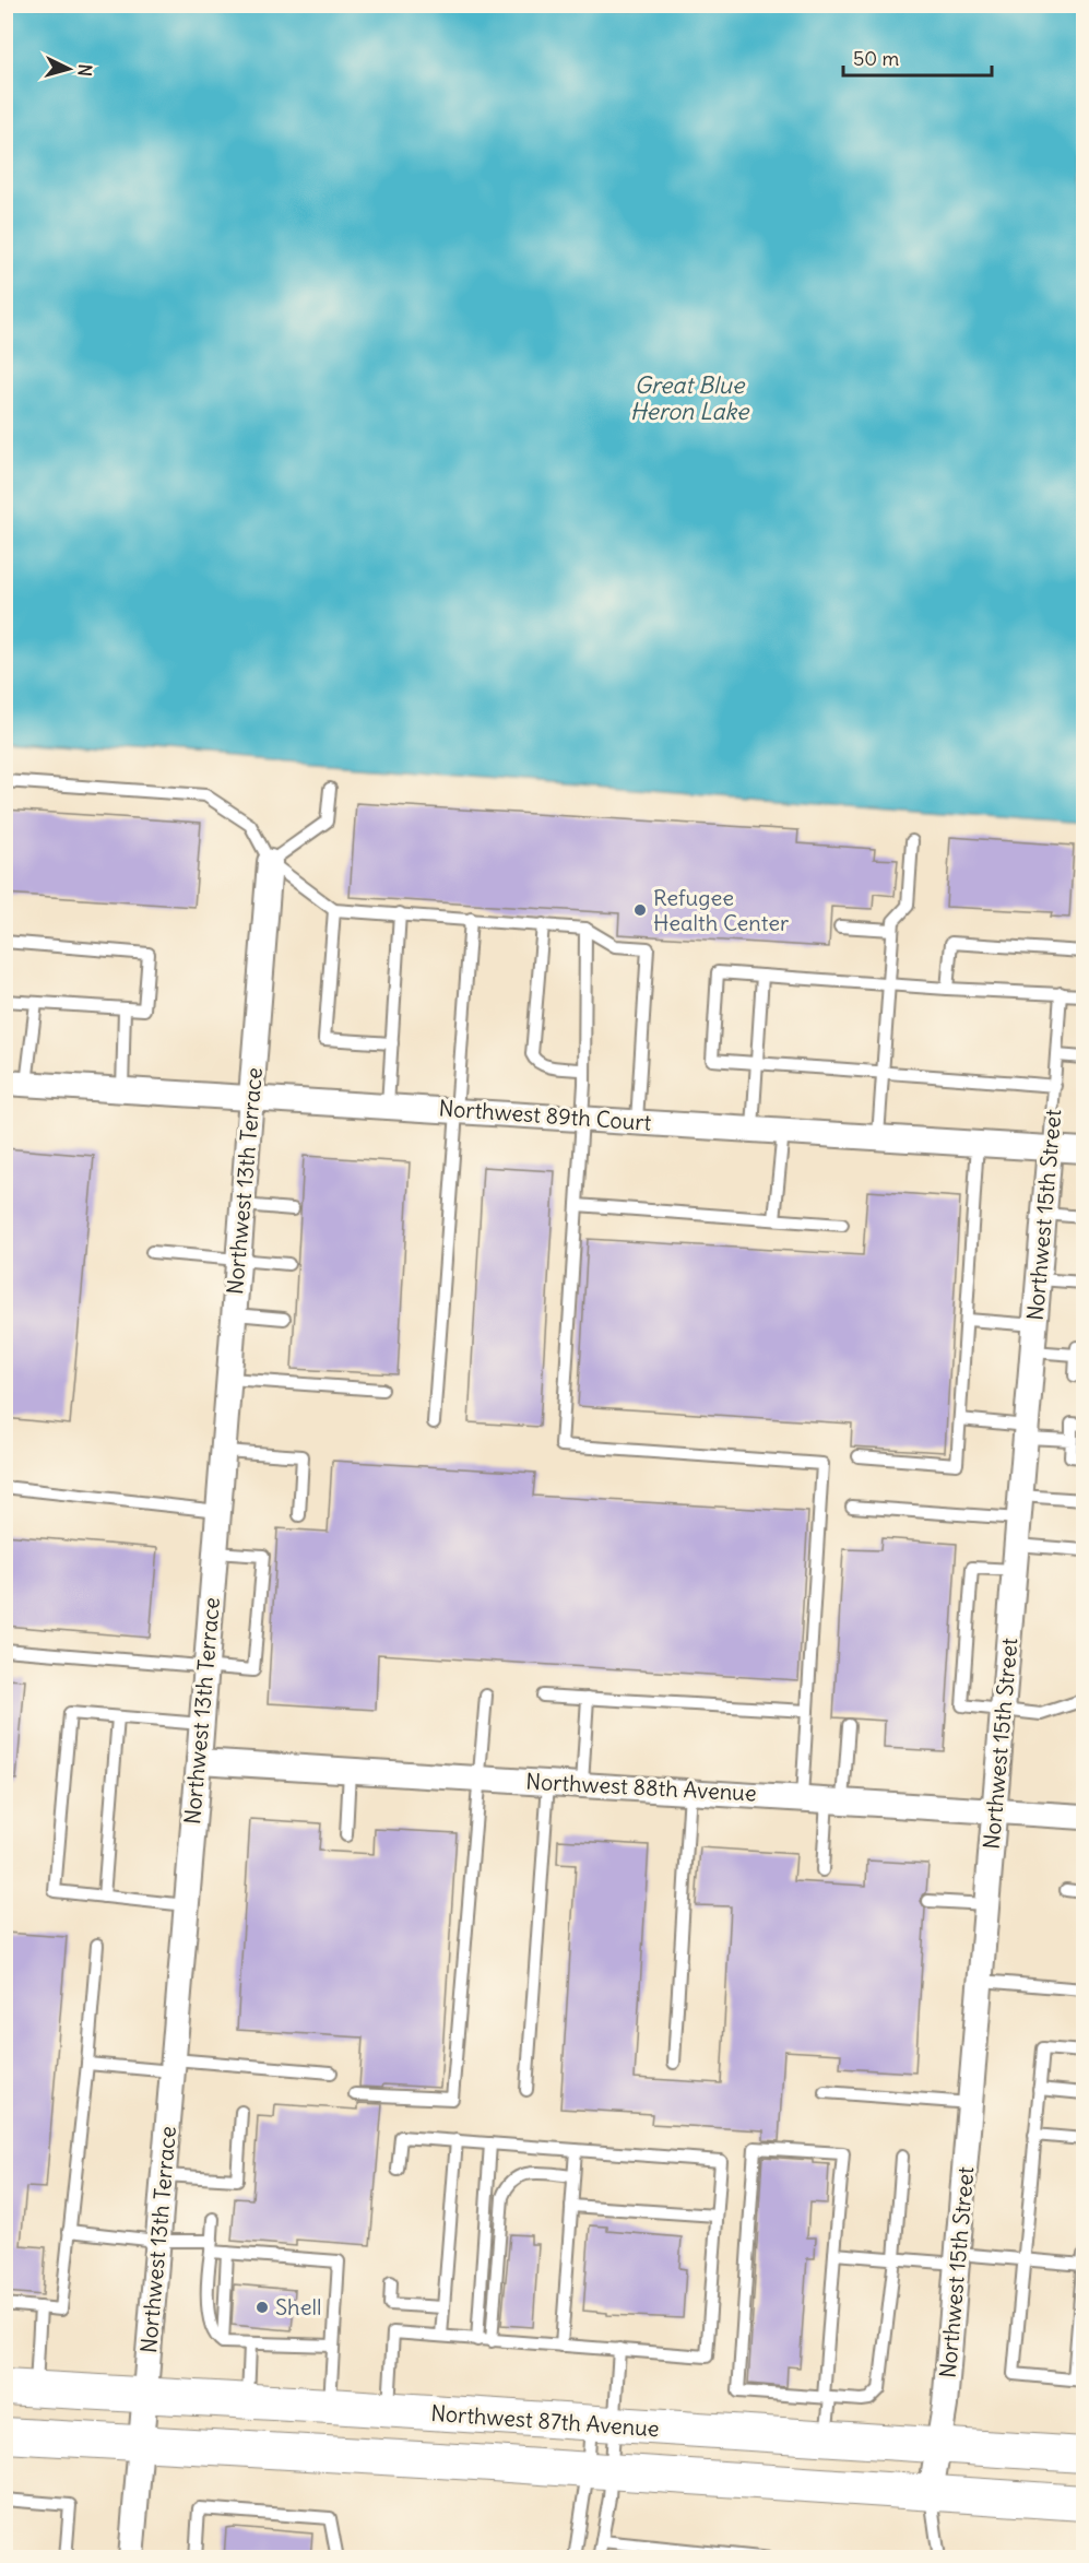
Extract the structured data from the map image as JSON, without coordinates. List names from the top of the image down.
{
  "streets": {
    "main road": ["Northwest 87th Avenue"],
    "street": [
      "Northwest 89th Court",
      "Northwest 13th Terrace",
      "Northwest 15th Street",
      "Northwest 88th Avenue"
    ]
  },
  "crossings": [
    ["Northwest 89th Court", "Northwest 13th Terrace"],
    ["Northwest 89th Court", "Northwest 15th Street"],
    ["Northwest 13th Terrace", "Northwest 88th Avenue"],
    ["Northwest 13th Terrace", "Northwest 87th Avenue"],
    ["Northwest 15th Street", "Northwest 88th Avenue"],
    ["Northwest 15th Street", "Northwest 87th Avenue"]
  ],
  "water": ["Great Blue Heron Lake"],
  "places": ["Refugee Health Center", "Shell"],
  "scale_bar": "50 m",
  "north": "right"
}
